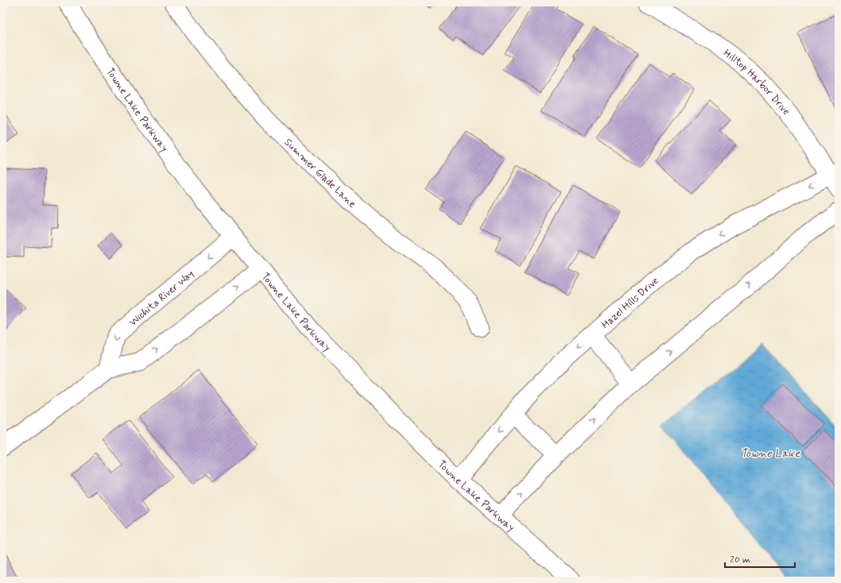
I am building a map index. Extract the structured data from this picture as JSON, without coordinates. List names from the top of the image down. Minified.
{"streets":{"street":["Hilltop Harbor Drive","Towne Lake Parkway","Summer Glade Lane","Wichita River Way","Hazel Hills Drive"]},"crossings":[["Hilltop Harbor Drive","Hazel Hills Drive"],["Towne Lake Parkway","Wichita River Way"],["Towne Lake Parkway","Hazel Hills Drive"]],"water":["Towne Lake"],"scale_bar":"20 m"}
